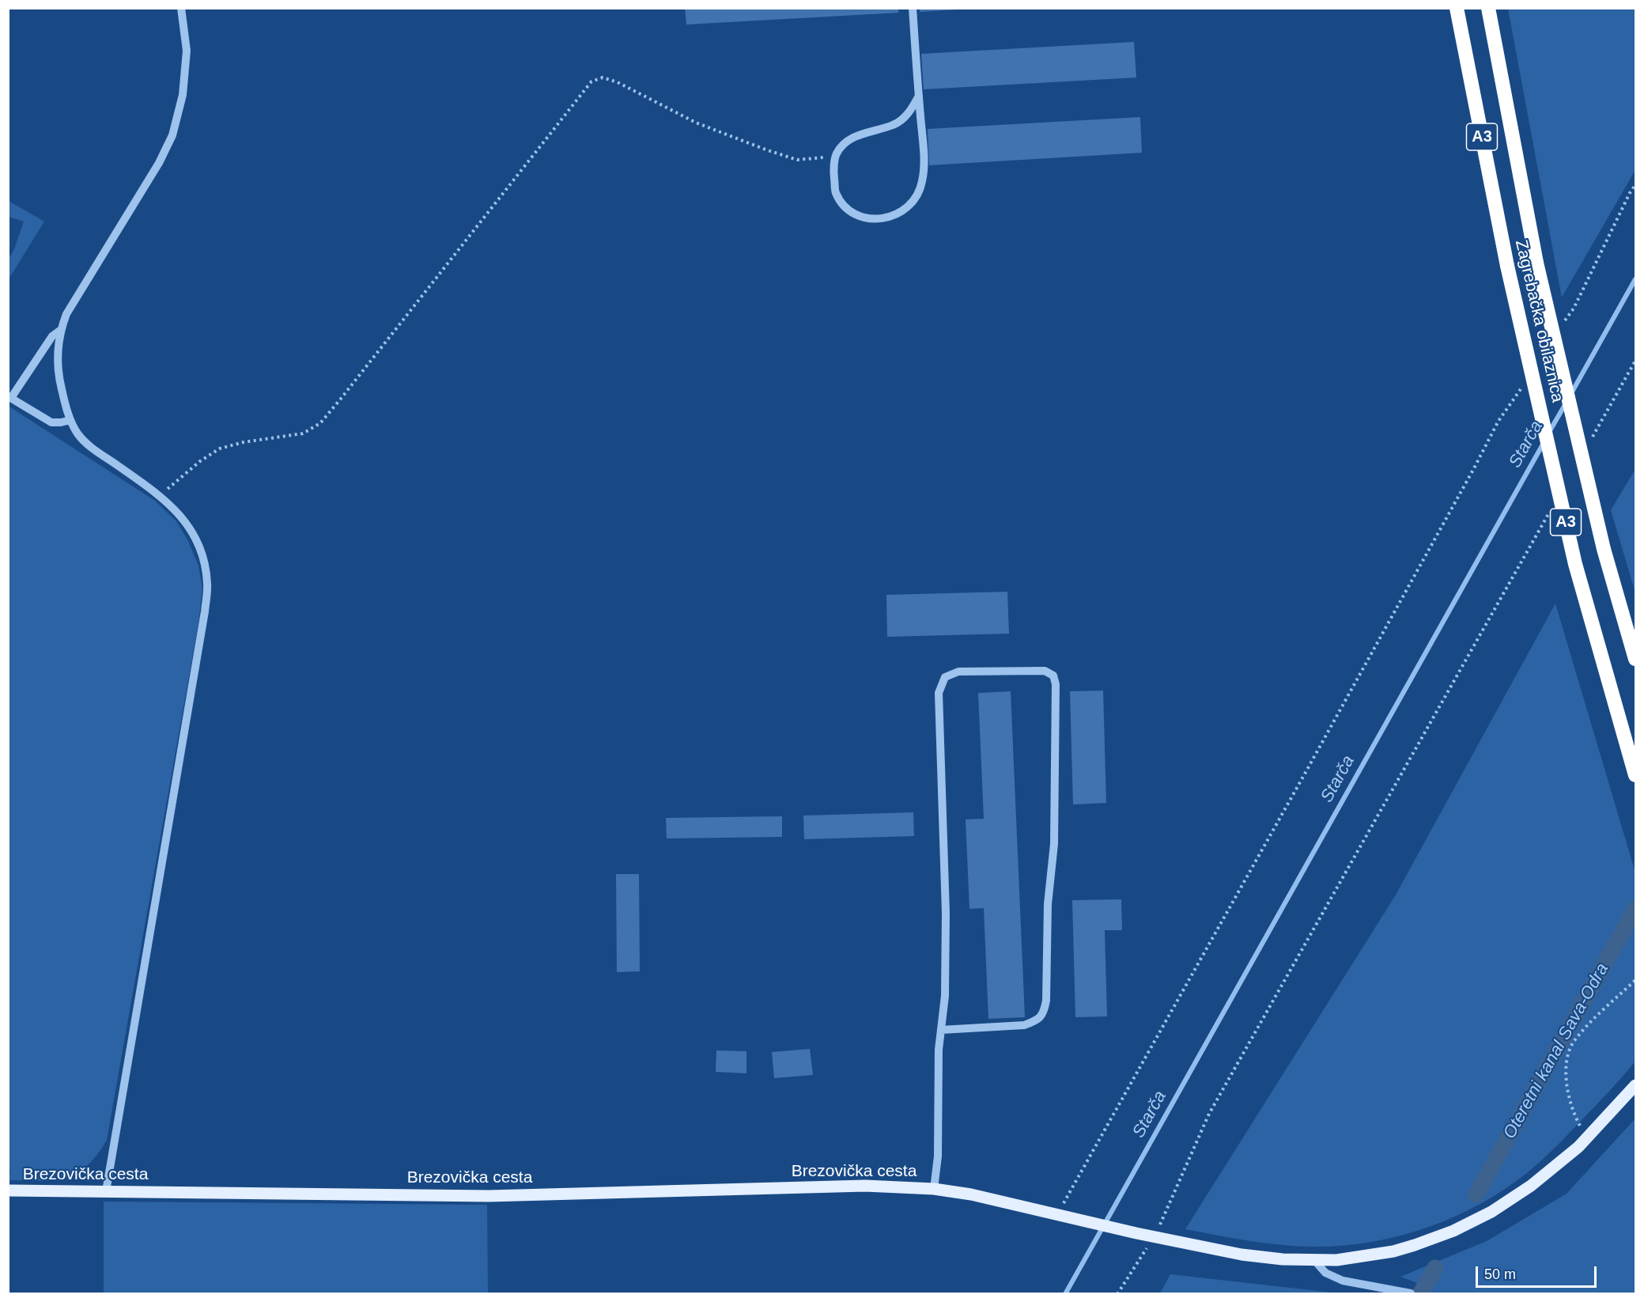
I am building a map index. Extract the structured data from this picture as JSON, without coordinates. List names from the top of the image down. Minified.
{"streets":{"highway":["A3","Zagrebačka obilaznica"],"main road":["Brezovička cesta"]},"water":["Starča","Oteretni kanal Sava-Odra"],"scale_bar":"50 m"}
